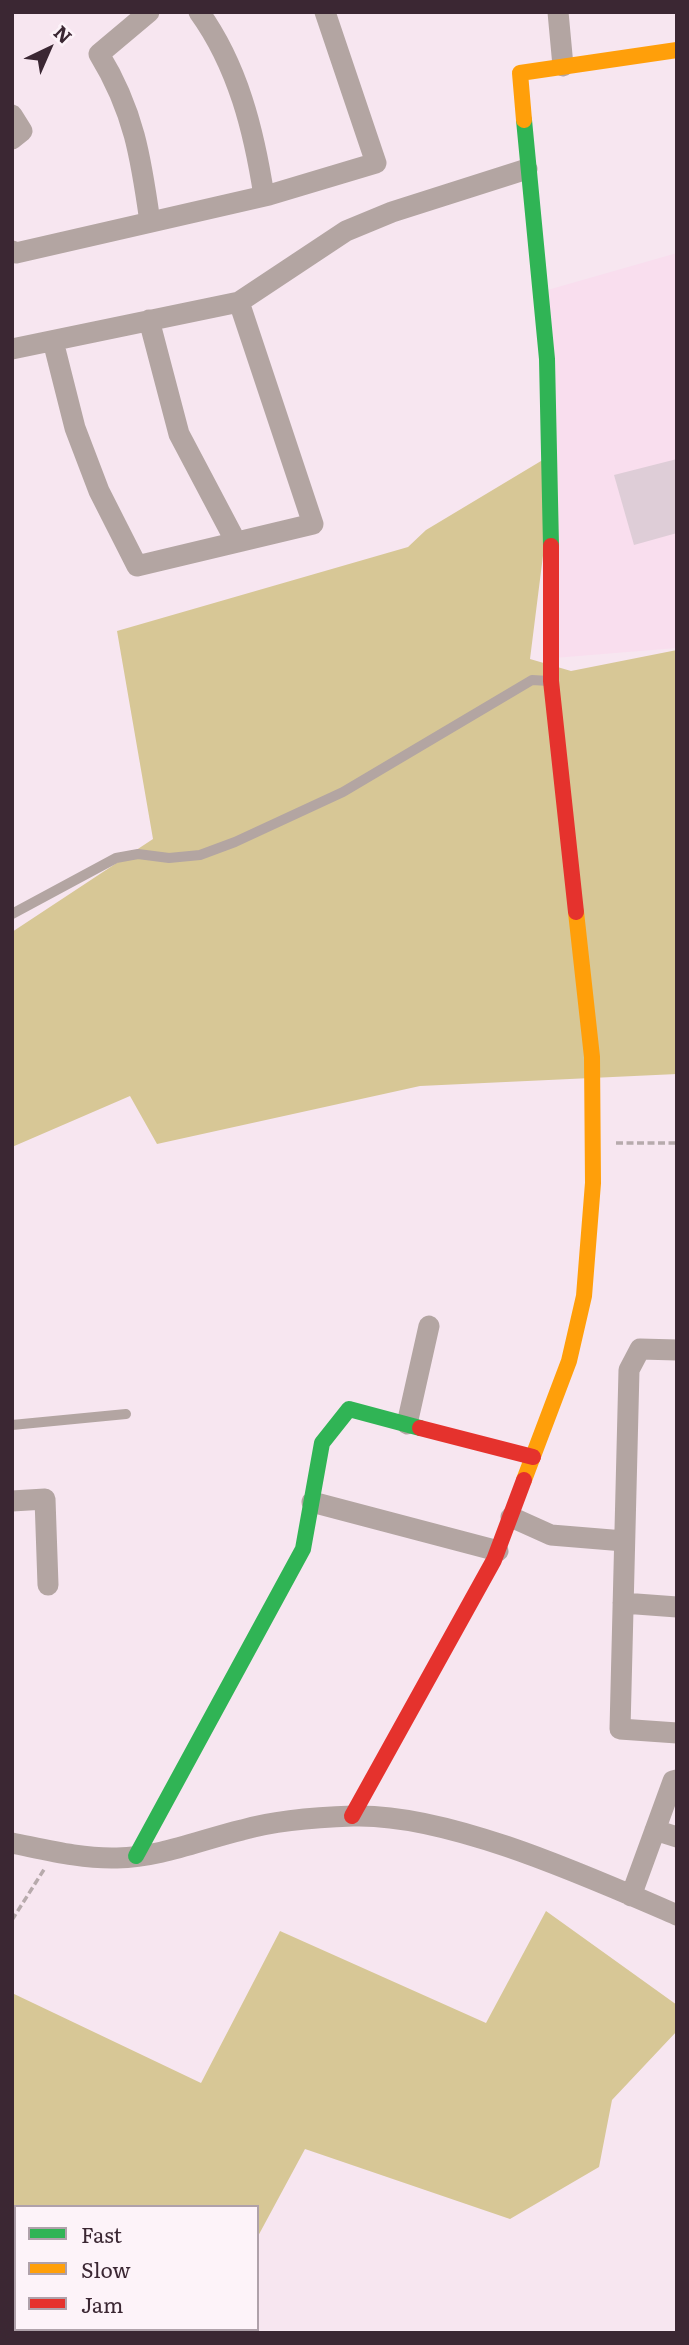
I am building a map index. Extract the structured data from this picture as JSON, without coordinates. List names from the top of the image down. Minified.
{"legend":["Fast","Slow","Jam"],"north":"top right"}
